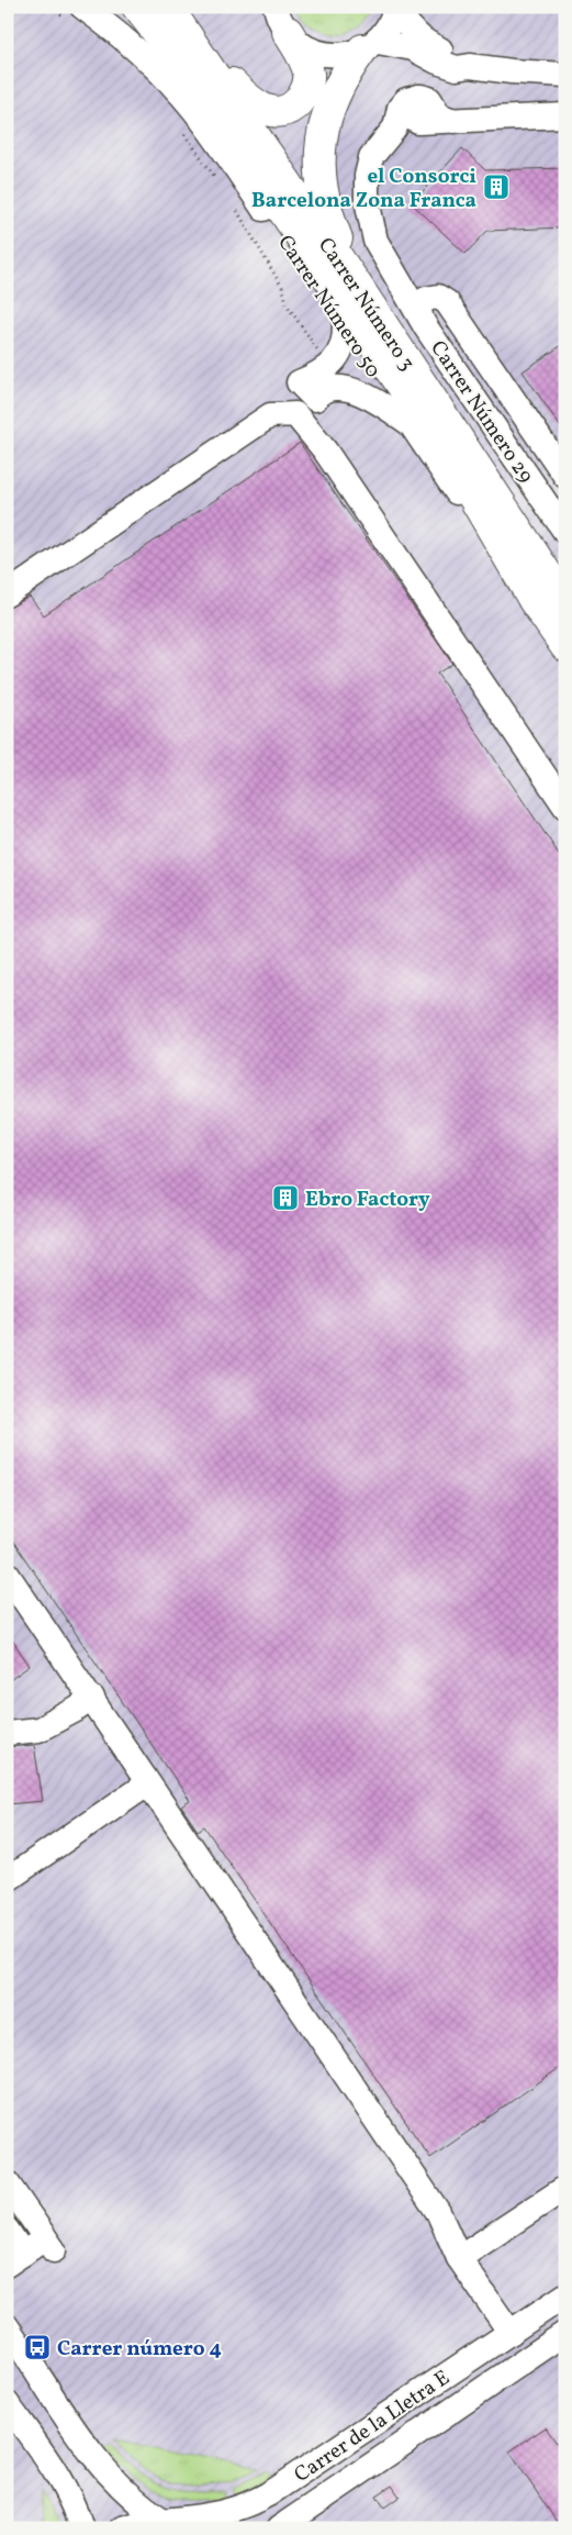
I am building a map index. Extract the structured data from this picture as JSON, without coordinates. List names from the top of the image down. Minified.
{"streets":{"main road":["Carrer Número 3"],"street":["Carrer Número 50","Carrer Número 29","Carrer de la Lletra E"]},"places":{"building":["el Consorci Barcelona Zona Franca","Ebro Factory"],"bus stop":["Carrer número 4"]}}
